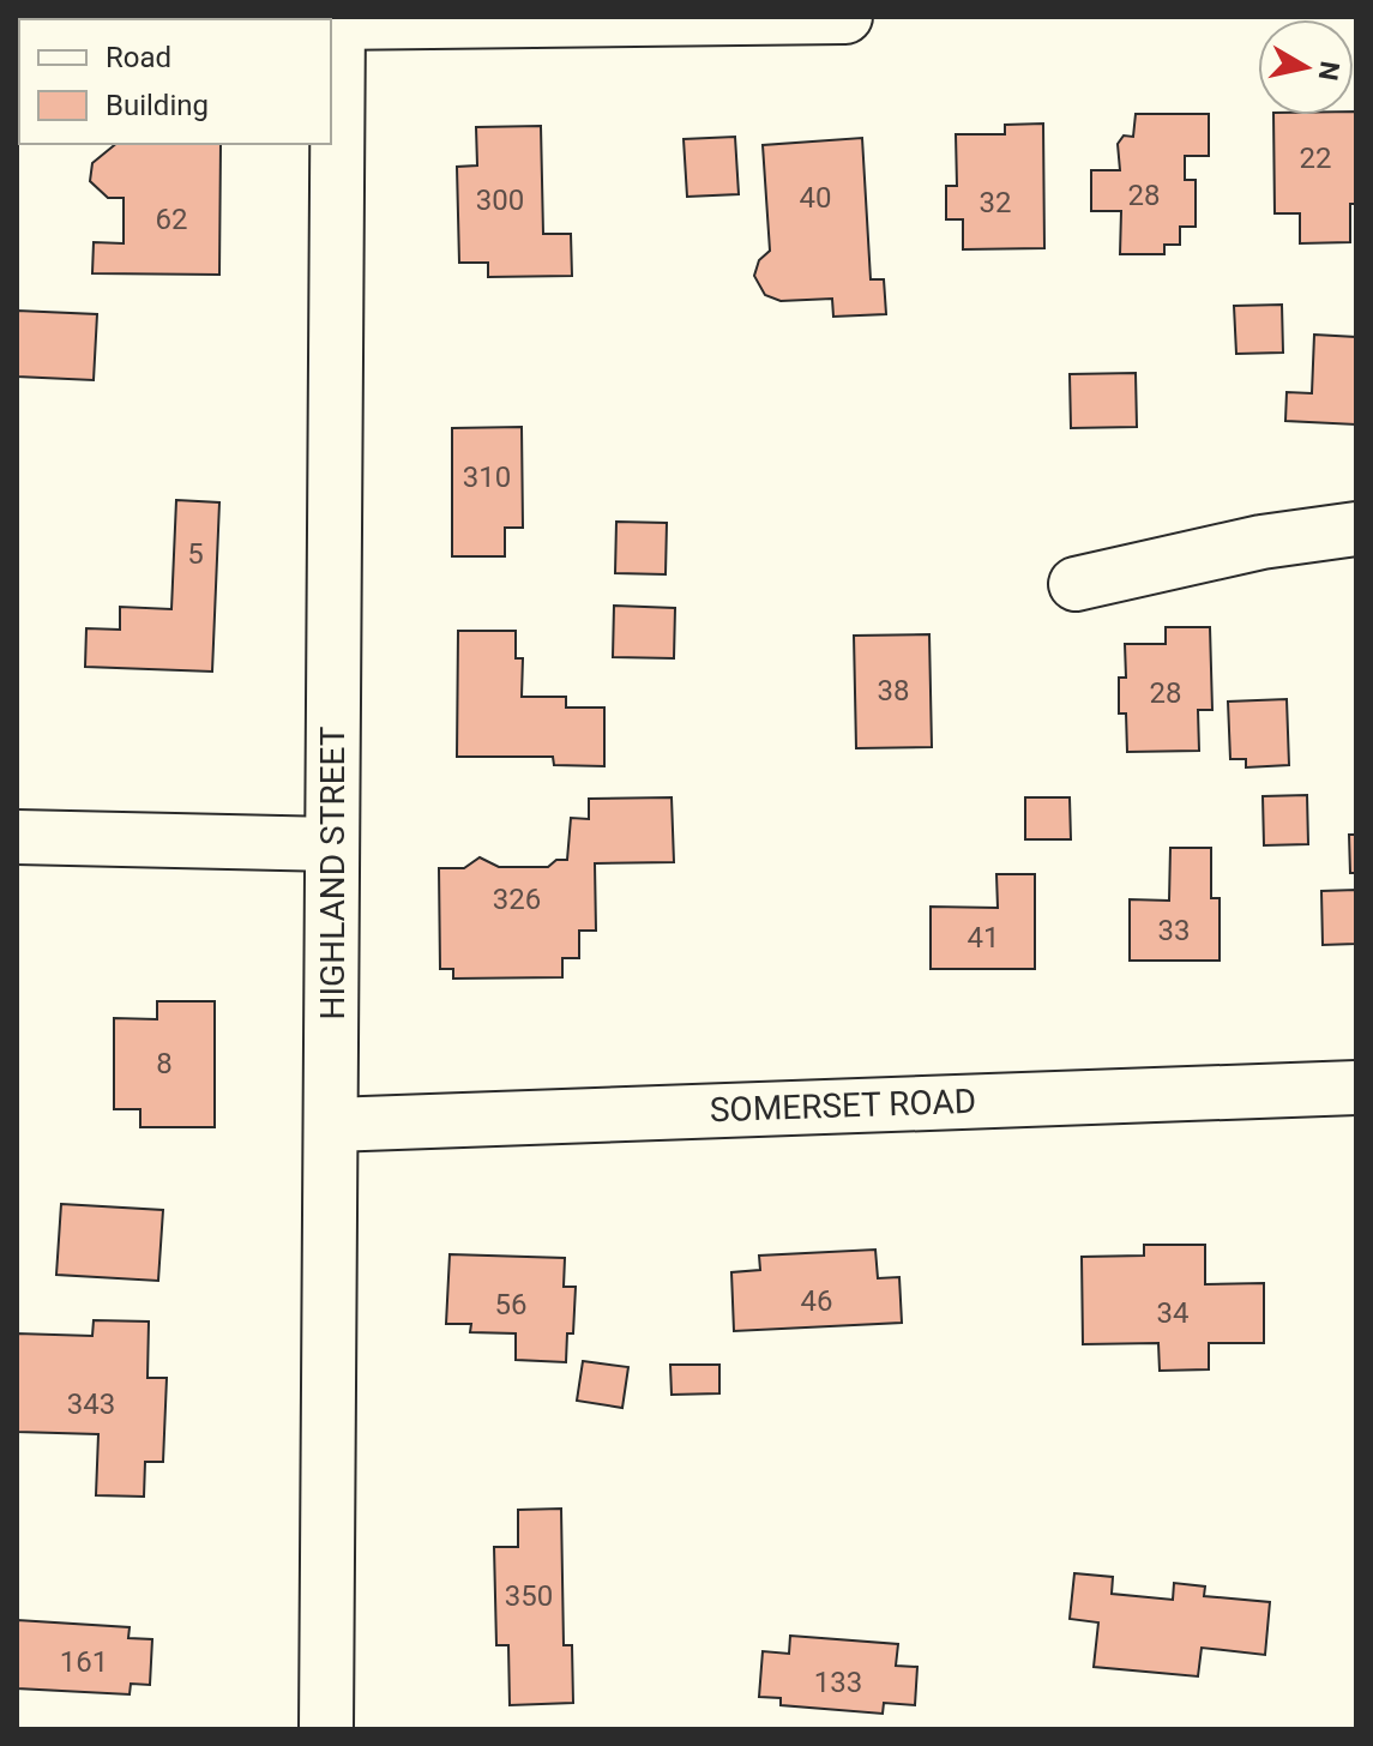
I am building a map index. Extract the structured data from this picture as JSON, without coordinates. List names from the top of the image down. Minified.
{"streets":{"street":["HIGHLAND STREET","SOMERSET ROAD"]},"crossings":[["HIGHLAND STREET","SOMERSET ROAD"]],"house_numbers":["22","28","40","300","32","62","310","5","38","28","326","33","41","8","46","56","34","343","350","161","133"],"legend":["Road","Building"],"north":"right"}
